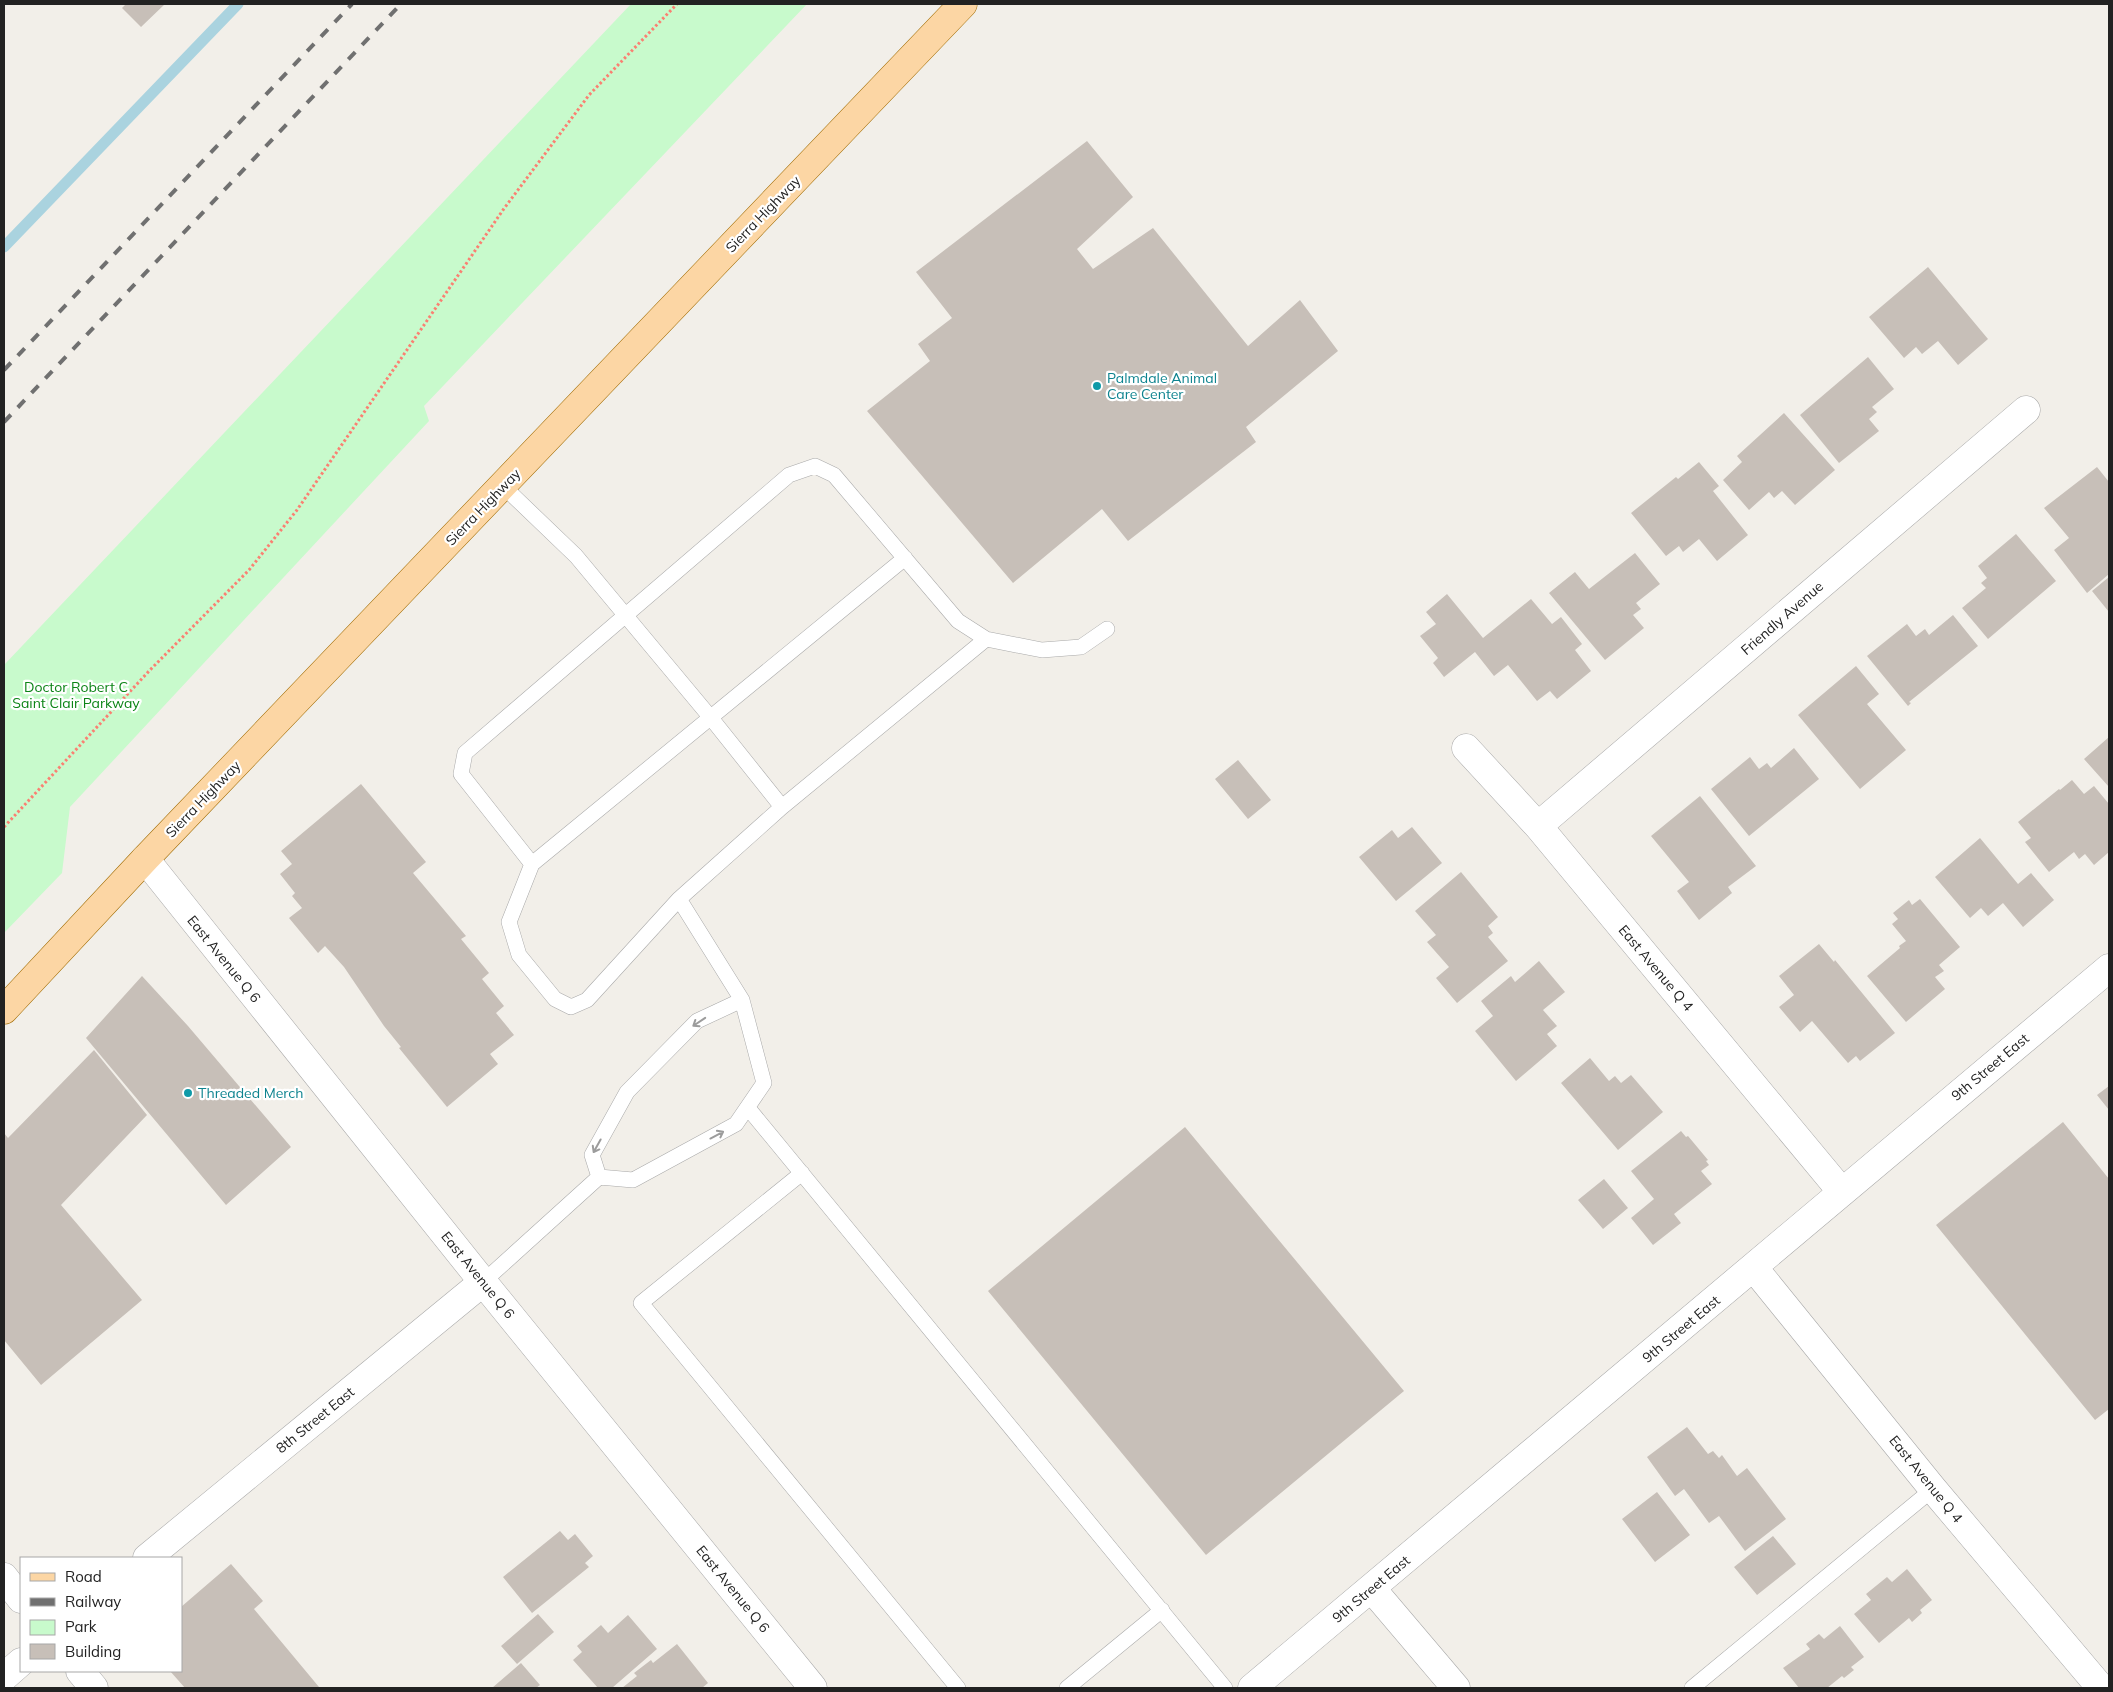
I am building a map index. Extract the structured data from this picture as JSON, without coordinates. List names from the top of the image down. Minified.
{"streets":{"main road":["Sierra Highway"],"street":["Friendly Avenue","East Avenue Q 6","East Avenue Q 4","9th Street East","8th Street East"]},"crossings":[["Sierra Highway","East Avenue Q 6"],["Friendly Avenue","East Avenue Q 4"],["East Avenue Q 6","8th Street East"],["East Avenue Q 4","9th Street East"]],"parks":["Doctor Robert C Saint Clair Parkway"],"places":["Palmdale Animal Care Center","Threaded Merch"],"legend":["Road","Railway","Park","Building"]}
